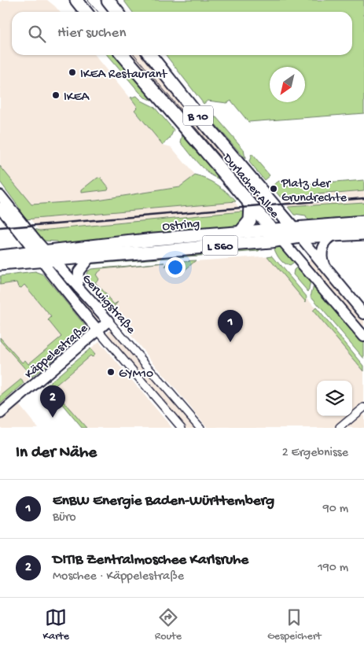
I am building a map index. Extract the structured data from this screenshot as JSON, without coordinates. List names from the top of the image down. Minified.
{"streets":{"main road":["B 10","Durlacher Allee","Ostring","L 560"],"street":["Gerwigstraße","Käppelestraße"]},"crossings":[["Durlacher Allee","Ostring"],["Ostring","Gerwigstraße"],["Gerwigstraße","Käppelestraße"]],"places":["IKEA Restaurant","IKEA","Platz der Grundrechte","GYM10"],"north":"bottom left","page":{"search":"Hier suchen","pins":["1","2"],"heading":["In der Nähe","2 Ergebnisse"],"list":[{"mark":"1","name":"EnBW Energie Baden-Württemberg","note":"Büro","value":"90 m"},{"mark":"2","name":"DITIB Zentralmoschee Karlsruhe","note":"Moschee · Käppelestraße","value":"190 m"}],"nav":["Karte","Route","Gespeichert"]}}
